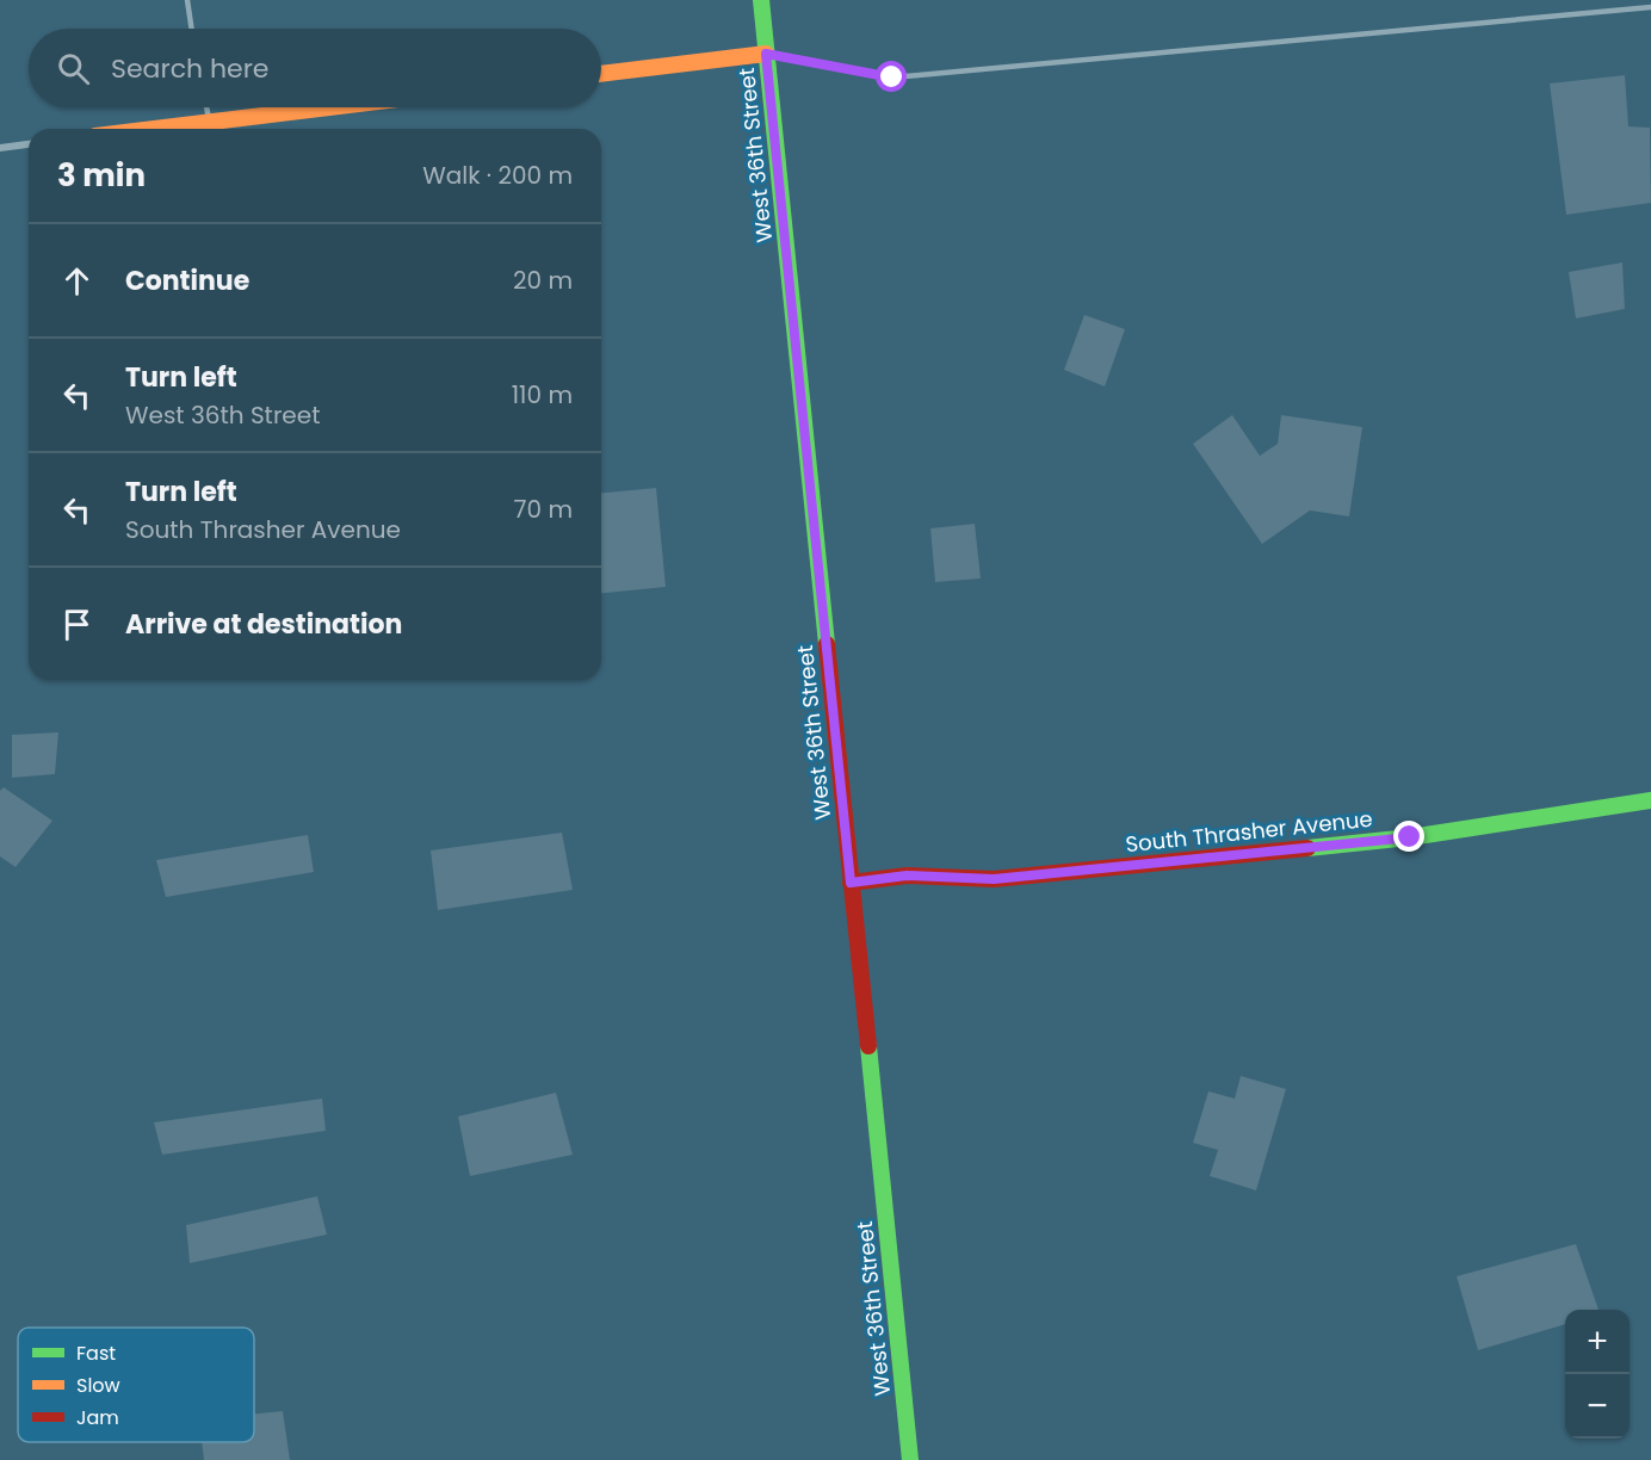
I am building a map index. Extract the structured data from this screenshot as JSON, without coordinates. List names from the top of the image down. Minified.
{"streets":{"street":["West 36th Street","South Thrasher Avenue"]},"crossings":[["West 36th Street","South Thrasher Avenue"]],"legend":["Fast","Slow","Jam"],"page":{"search":"Search here","heading":["3 min","Walk · 200 m"],"list":[["Continue","20 m"],["Turn left","West 36th Street","110 m"],["Turn left","South Thrasher Avenue","70 m"],"Arrive at destination"],"map_buttons":["+","−"]}}
